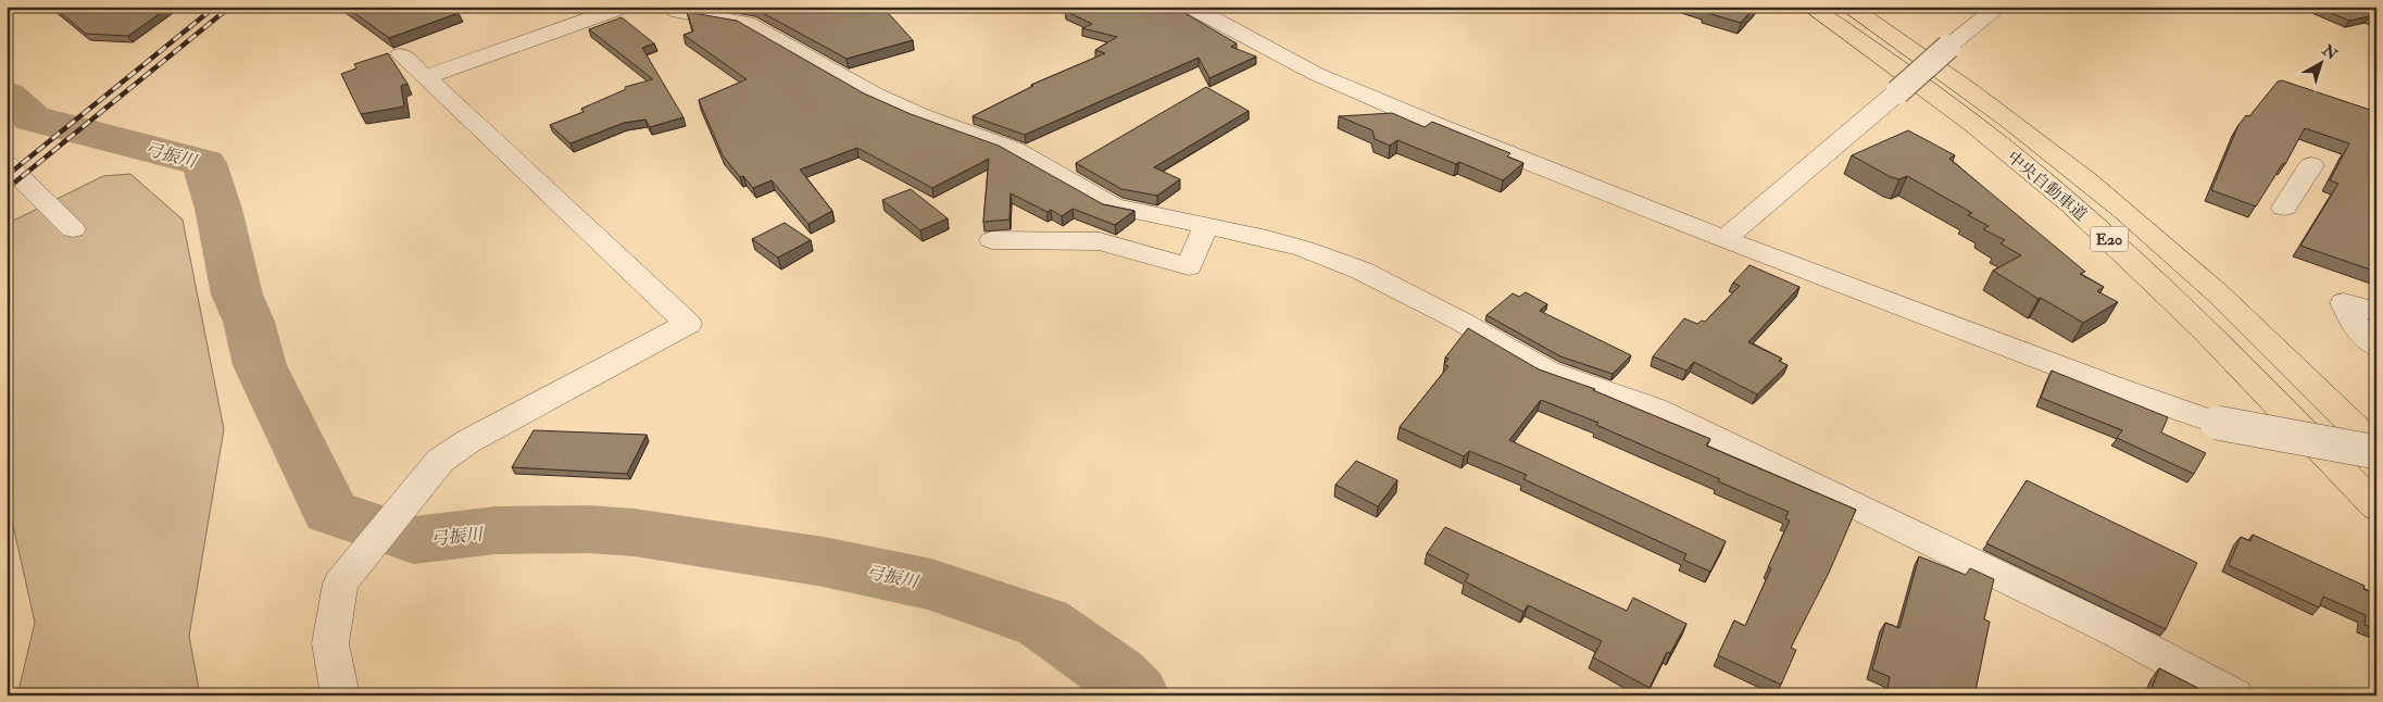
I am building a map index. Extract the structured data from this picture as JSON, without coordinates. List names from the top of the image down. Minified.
{"streets":{"highway":["中央自動車道","E20"]},"water":["弓振川"],"north":"top right"}
